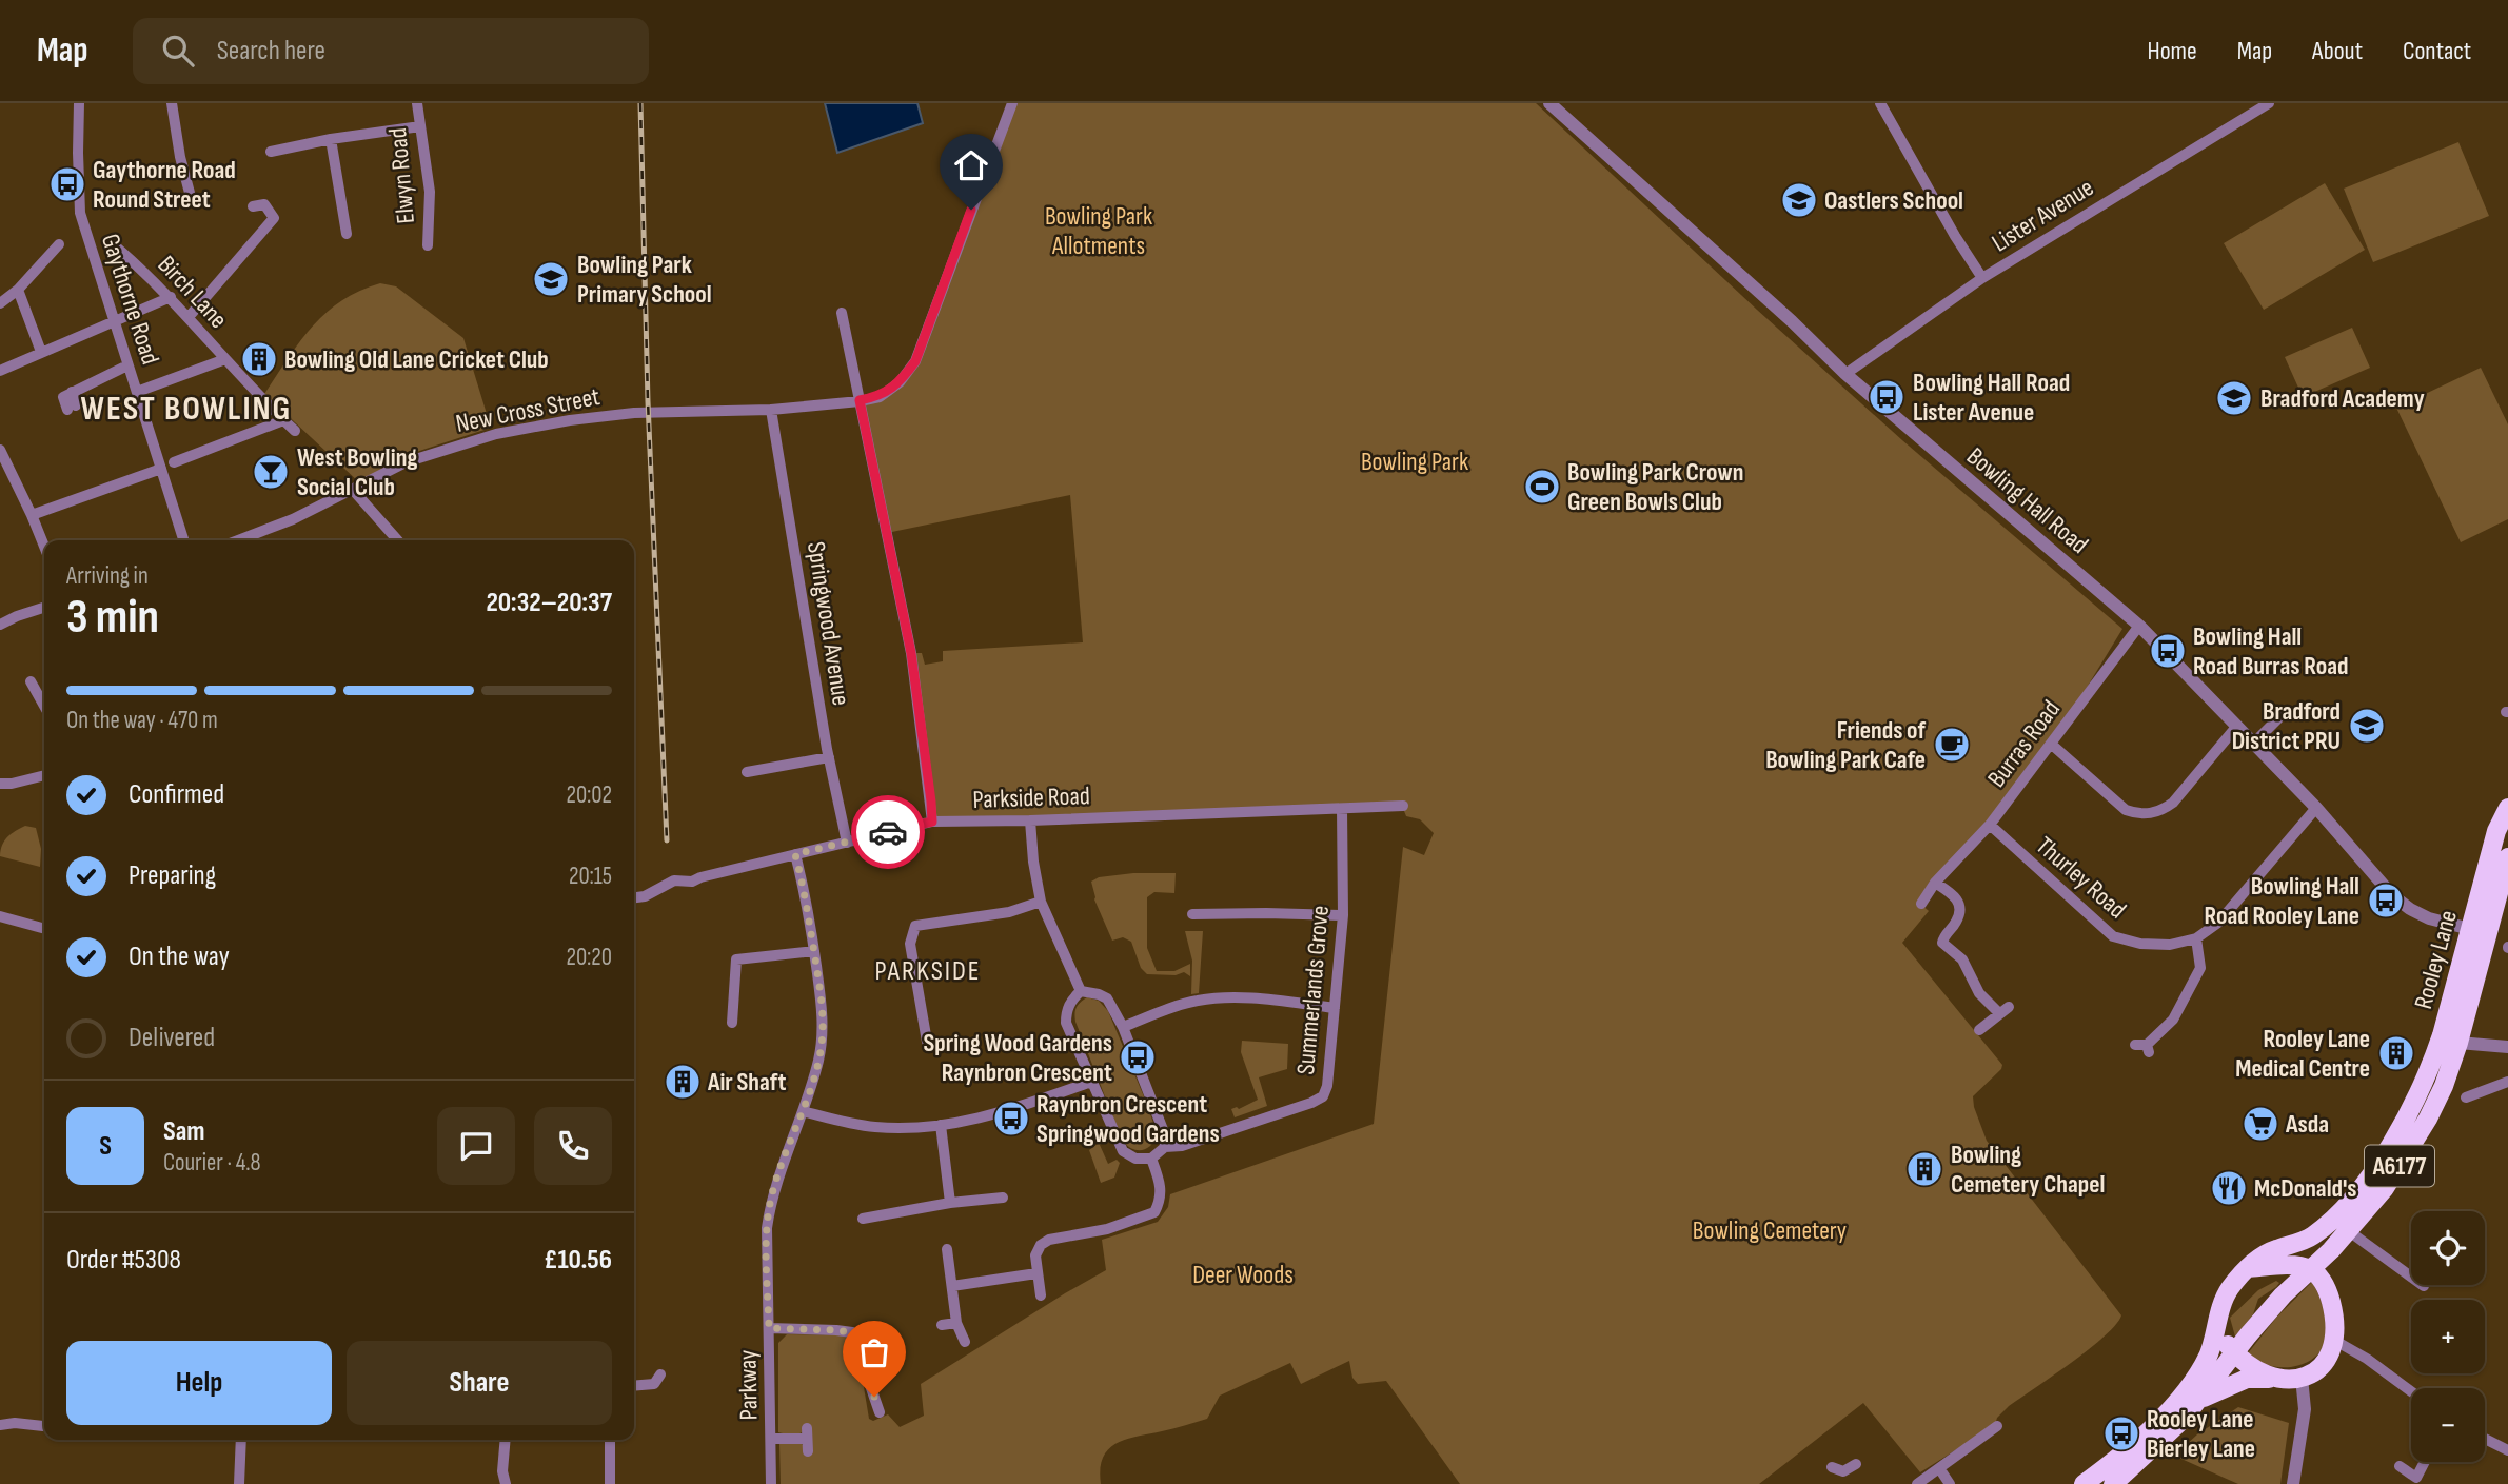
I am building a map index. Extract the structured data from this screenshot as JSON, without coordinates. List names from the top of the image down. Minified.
{"streets":{"highway":["Rooley Lane","A6177"],"street":["Elwyn Road","Lister Avenue","Birch Lane","Gaythorne Road","New Cross Street","Bowling Hall Road","Springwood Avenue","Burras Road","Parkside Road","Thurley Road","Summerlands Grove","Parkway"]},"crossings":[["Lister Avenue","Bowling Hall Road"],["New Cross Street","Springwood Avenue"],["Bowling Hall Road","Burras Road"],["Bowling Hall Road","Thurley Road"],["Bowling Hall Road","Rooley Lane"],["Springwood Avenue","Parkside Road"],["Burras Road","Thurley Road"],["Parkside Road","Summerlands Grove"],["Parkside Road","Parkway"]],"districts":["WEST BOWLING","PARKSIDE"],"parks":["Bowling Park Allotments","Bowling Park","Bowling Cemetery","Deer Woods"],"places":{"bus stop":["Gaythorne Road Round Street","Bowling Hall Road Lister Avenue","Bowling Hall Road Burras Road","Bowling Hall Road Rooley Lane","Spring Wood Gardens Raynbron Crescent","Raynbron Crescent Springwood Gardens","Rooley Lane Bierley Lane"],"school or university":["Oastlers School","Bowling Park Primary School","Bradford Academy","Bradford District PRU"],"building":["Bowling Old Lane Cricket Club","Rooley Lane Medical Centre","Air Shaft","Bowling Cemetery Chapel"],"bar":["West Bowling Social Club"],"sports":["Bowling Park Crown Green Bowls Club"],"cafe":["Friends of Bowling Park Cafe"],"supermarket":["Asda"],"restaurant":["McDonald's"]},"page":{"header":"Map","search":"Search here","nav":["Home","Map","About","Contact"],"heading":["3 min","Arriving in","20:32–20:37"],"panel":["Sam","Courier · 4.8","Order #5308","£10.56"],"bar":"On the way · 470 m","list":[["Confirmed","20:02"],["Preparing","20:15"],["On the way","20:20"],"Delivered"],"round":"S","map_buttons":["+","−"],"buttons":["Help","Share"]}}
